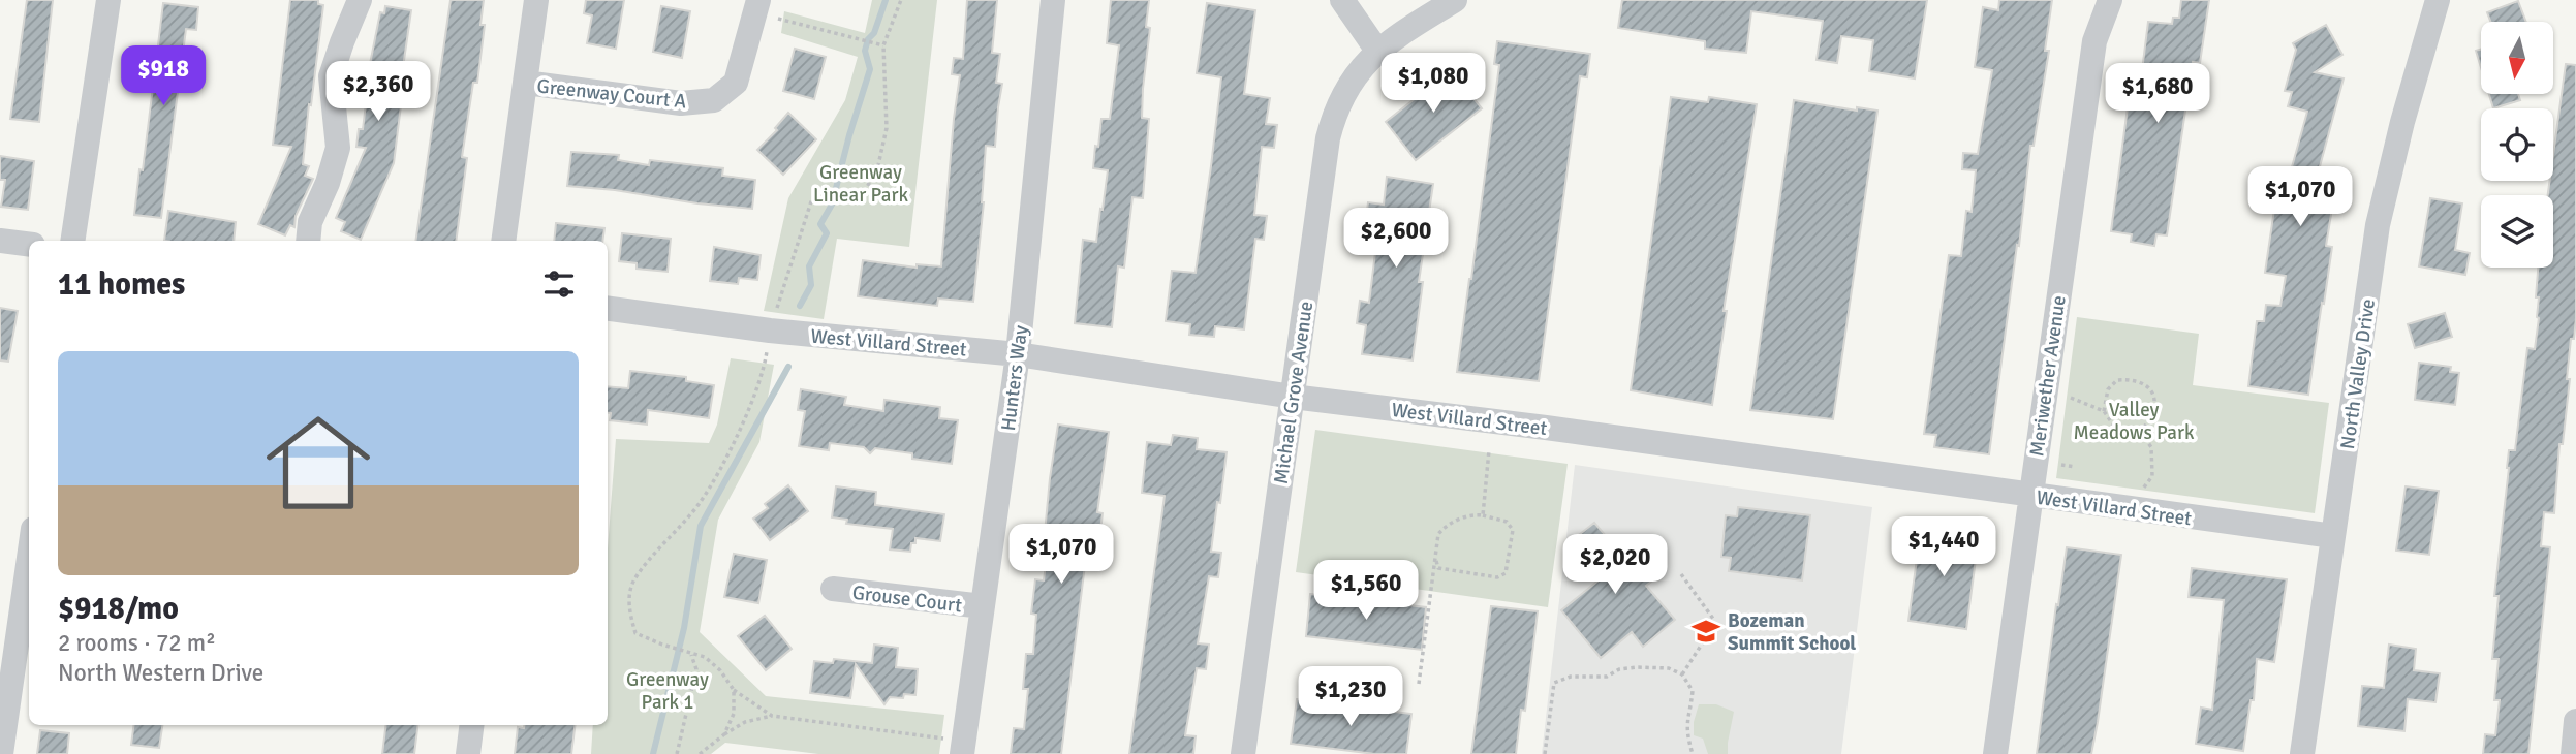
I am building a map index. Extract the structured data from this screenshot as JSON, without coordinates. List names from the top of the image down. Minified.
{"streets":{"street":["Greenway Court A","West Villard Street","North Valley Drive","Meriwether Avenue","Hunters Way","Michael Grove Avenue","Grouse Court"]},"crossings":[["West Villard Street","North Valley Drive"],["West Villard Street","Meriwether Avenue"],["West Villard Street","Hunters Way"],["West Villard Street","Michael Grove Avenue"],["Hunters Way","Grouse Court"]],"parks":["Greenway Linear Park","Valley Meadows Park","Greenway Park 1"],"places":{"school or university":["Bozeman Summit School"]},"north":"bottom","page":{"price":["$918","$1,080","$2,360","$1,680","$1,070","$2,600","$1,440","$1,070","$2,020","$1,560","$1,230"],"heading":"11 homes","list":[{"name":"$918/mo","note":"2 rooms · 72 m² · North Western Drive"}]}}
